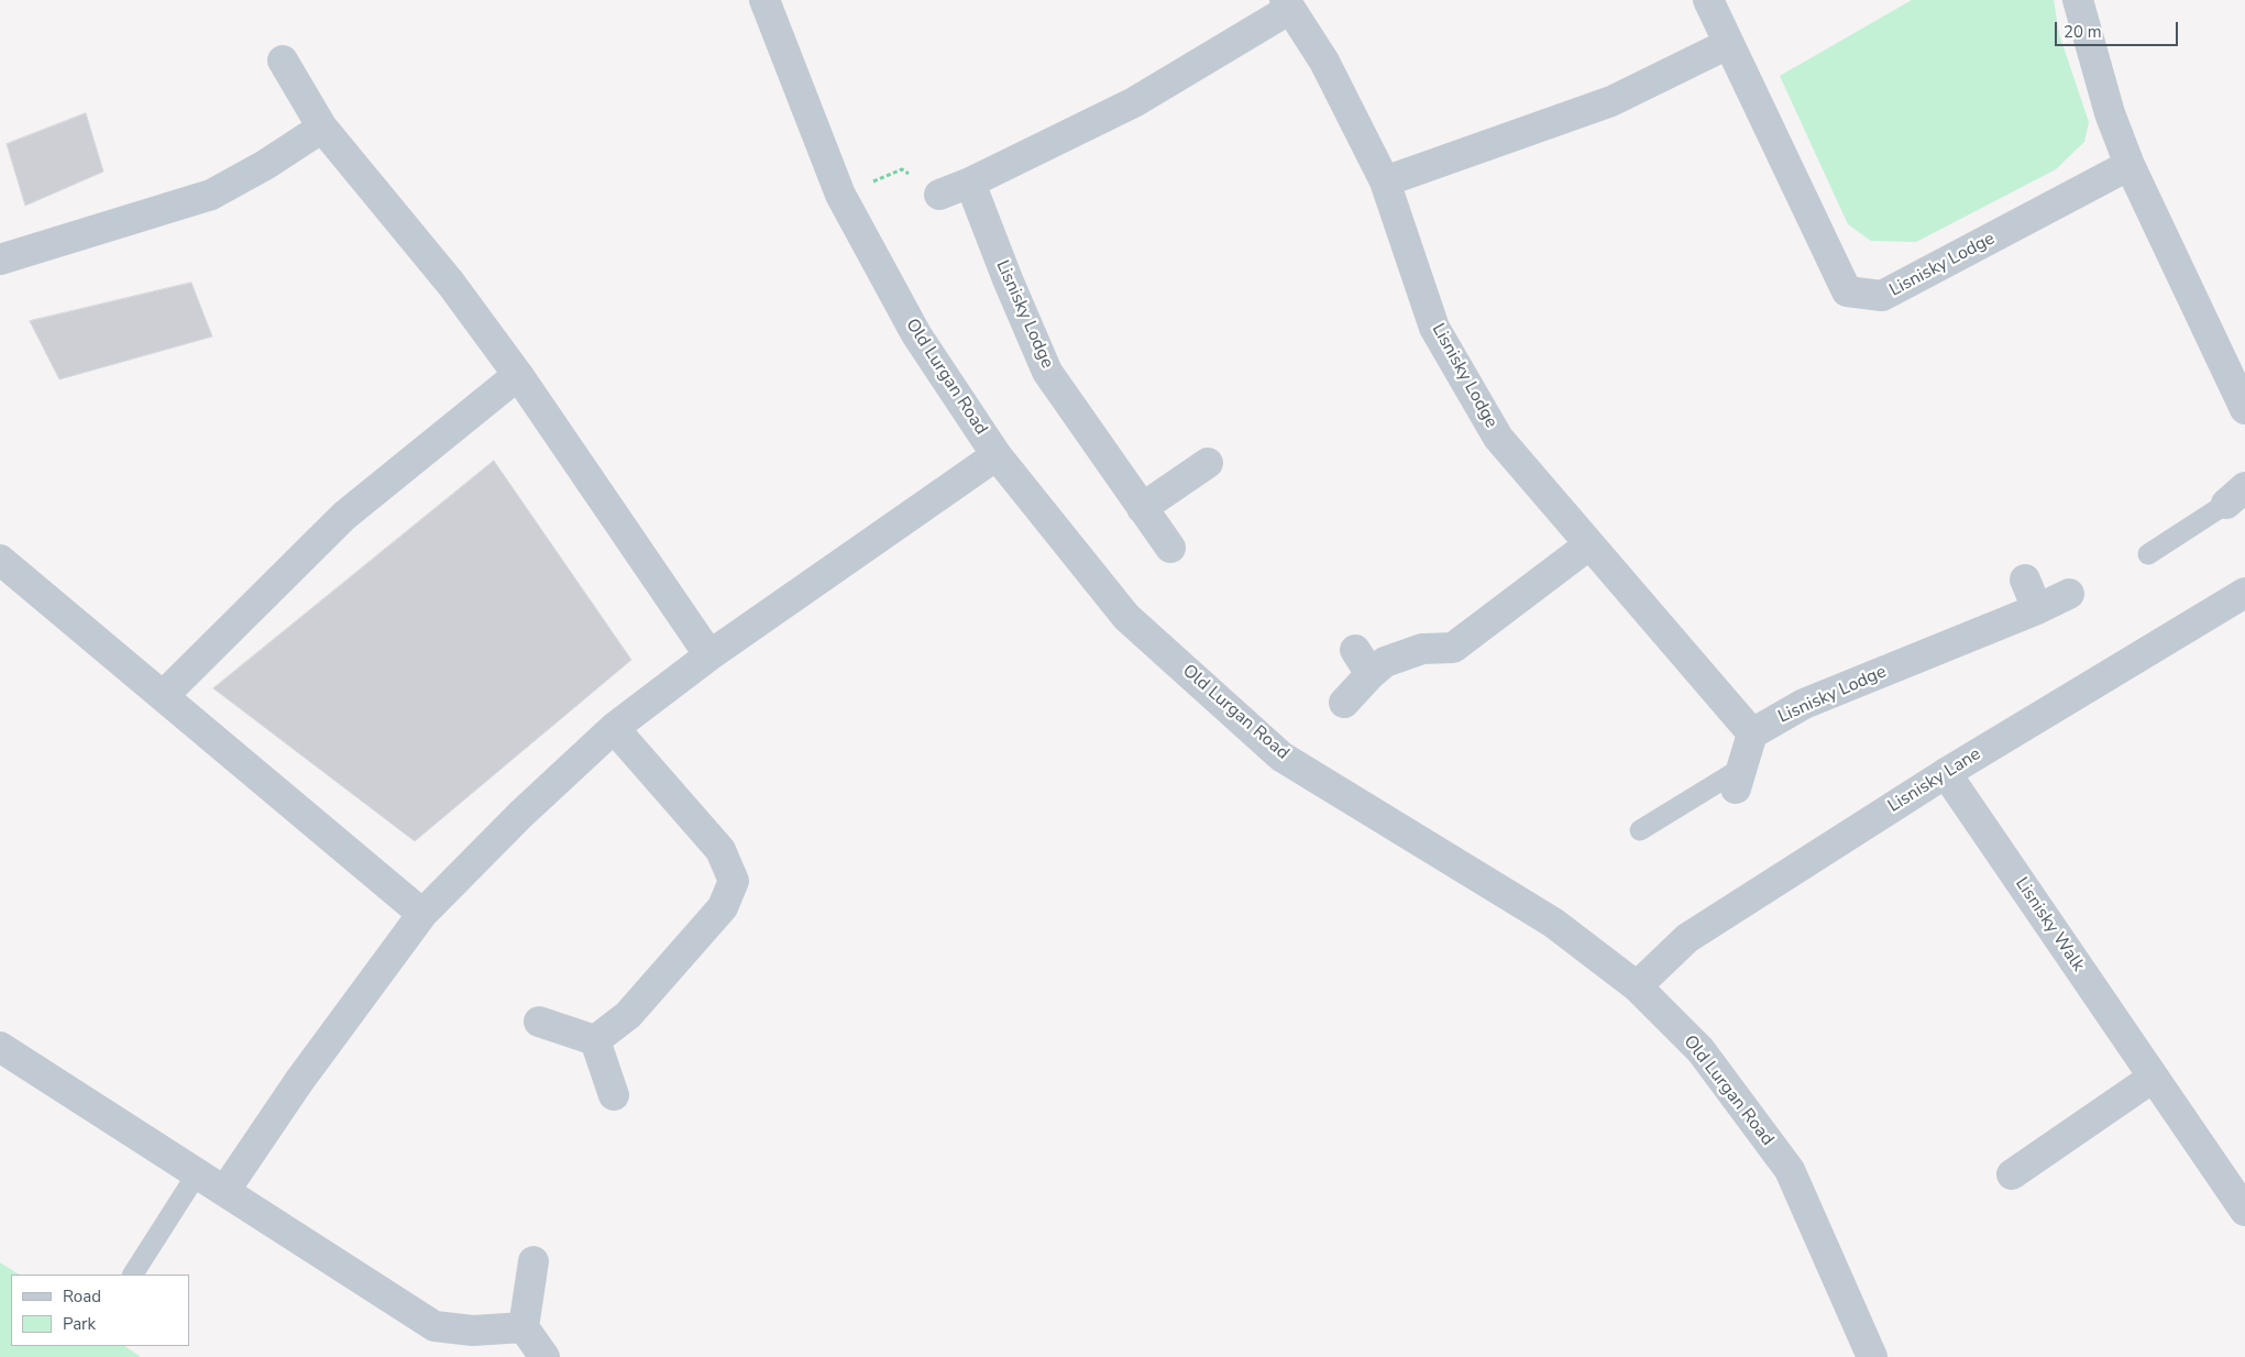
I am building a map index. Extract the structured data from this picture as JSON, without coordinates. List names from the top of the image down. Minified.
{"streets":{"street":["Lisnisky Lodge","Old Lurgan Road","Lisnisky Lane","Lisnisky Walk"]},"crossings":[["Old Lurgan Road","Lisnisky Lane"],["Lisnisky Lane","Lisnisky Walk"]],"legend":["Road","Park"],"scale_bar":"20 m"}
